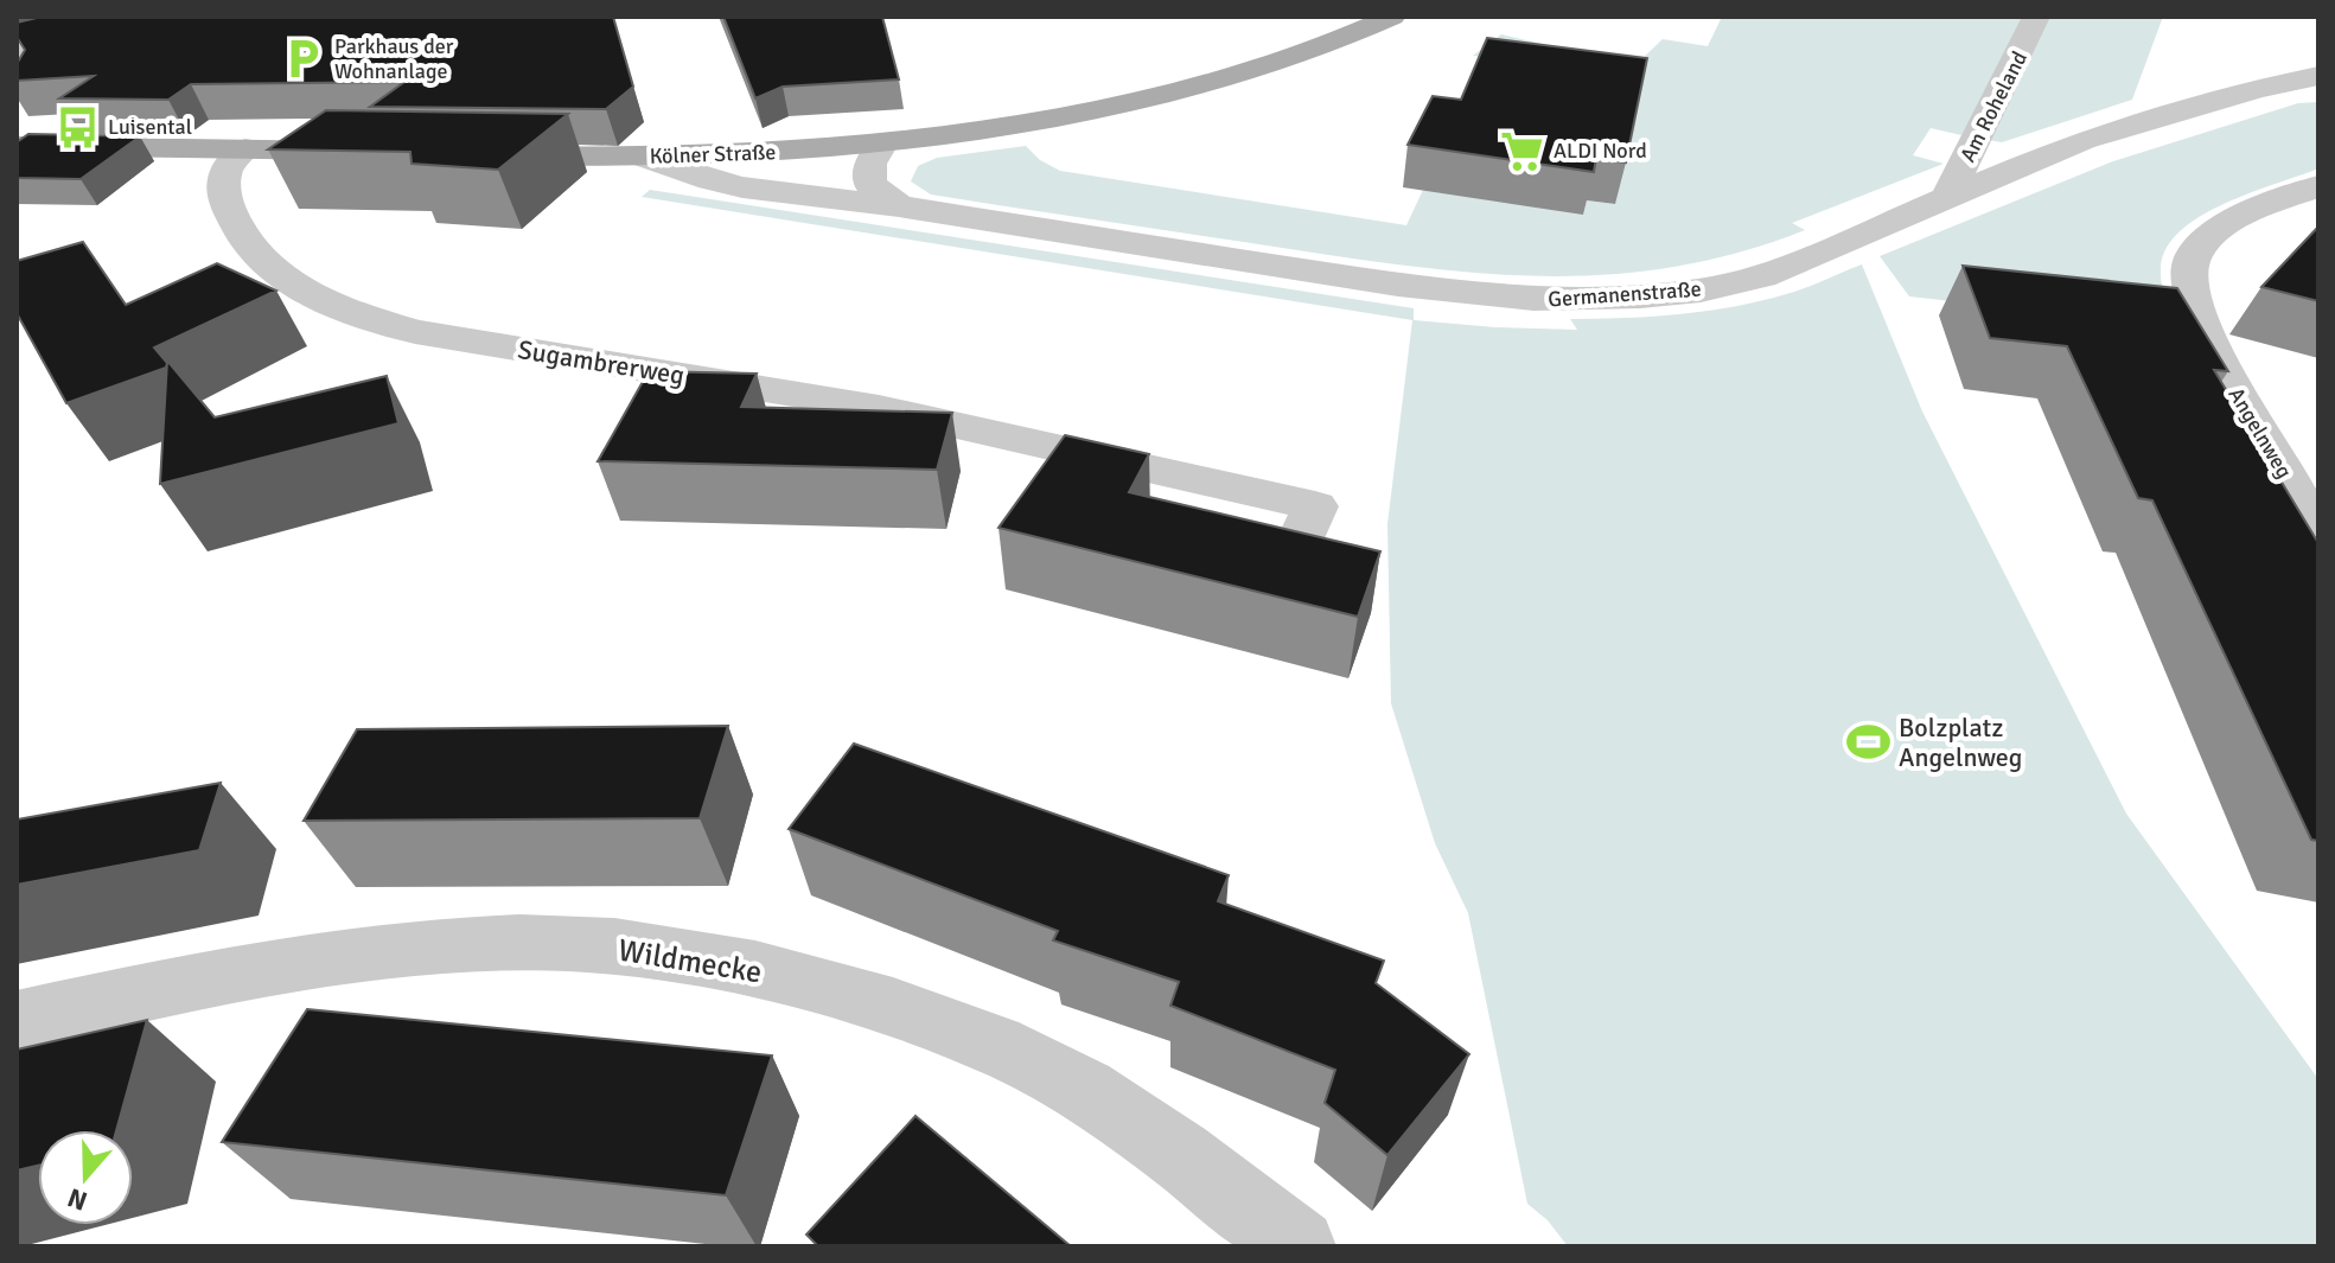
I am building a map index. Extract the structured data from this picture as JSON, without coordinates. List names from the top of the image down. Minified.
{"streets":{"main road":["Kölner Straße"],"street":["Am Roheland","Germanenstraße","Sugambrerweg","Angelnweg","Wildmecke"]},"crossings":[["Am Roheland","Germanenstraße"],["Kölner Straße","Germanenstraße"]],"places":{"parking":["Parkhaus der Wohnanlage"],"bus stop":["Luisental"],"supermarket":["ALDI Nord"],"sports":["Bolzplatz Angelnweg"]},"north":"bottom"}
